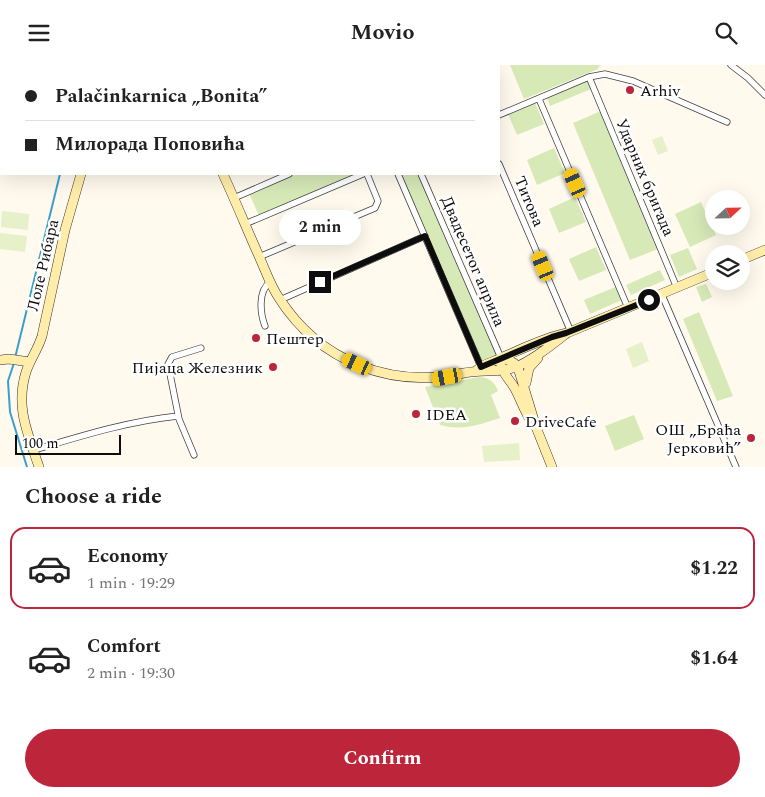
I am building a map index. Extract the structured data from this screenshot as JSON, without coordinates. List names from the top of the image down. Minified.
{"streets":{"main road":["Лоле Рибара"],"street":["Ударних бригада","Титова","Двадесетог априла"]},"places":["Arhiv","Пештер","Пијаца Железник","IDEA","DriveCafe","ОШ „Браћа Јерковић”"],"scale_bar":"100 m","north":"right","page":{"header":"Movio","banner":["Palačinkarnica „Bonita”","Милорада Поповића"],"bubble":"2 min","scale":"100 m","heading":"Choose a ride","list":[{"name":"Economy","note":"1 min · 19:29","value":"$1.22"},{"name":"Comfort","note":"2 min · 19:30","value":"$1.64"}],"buttons":"Confirm"}}
